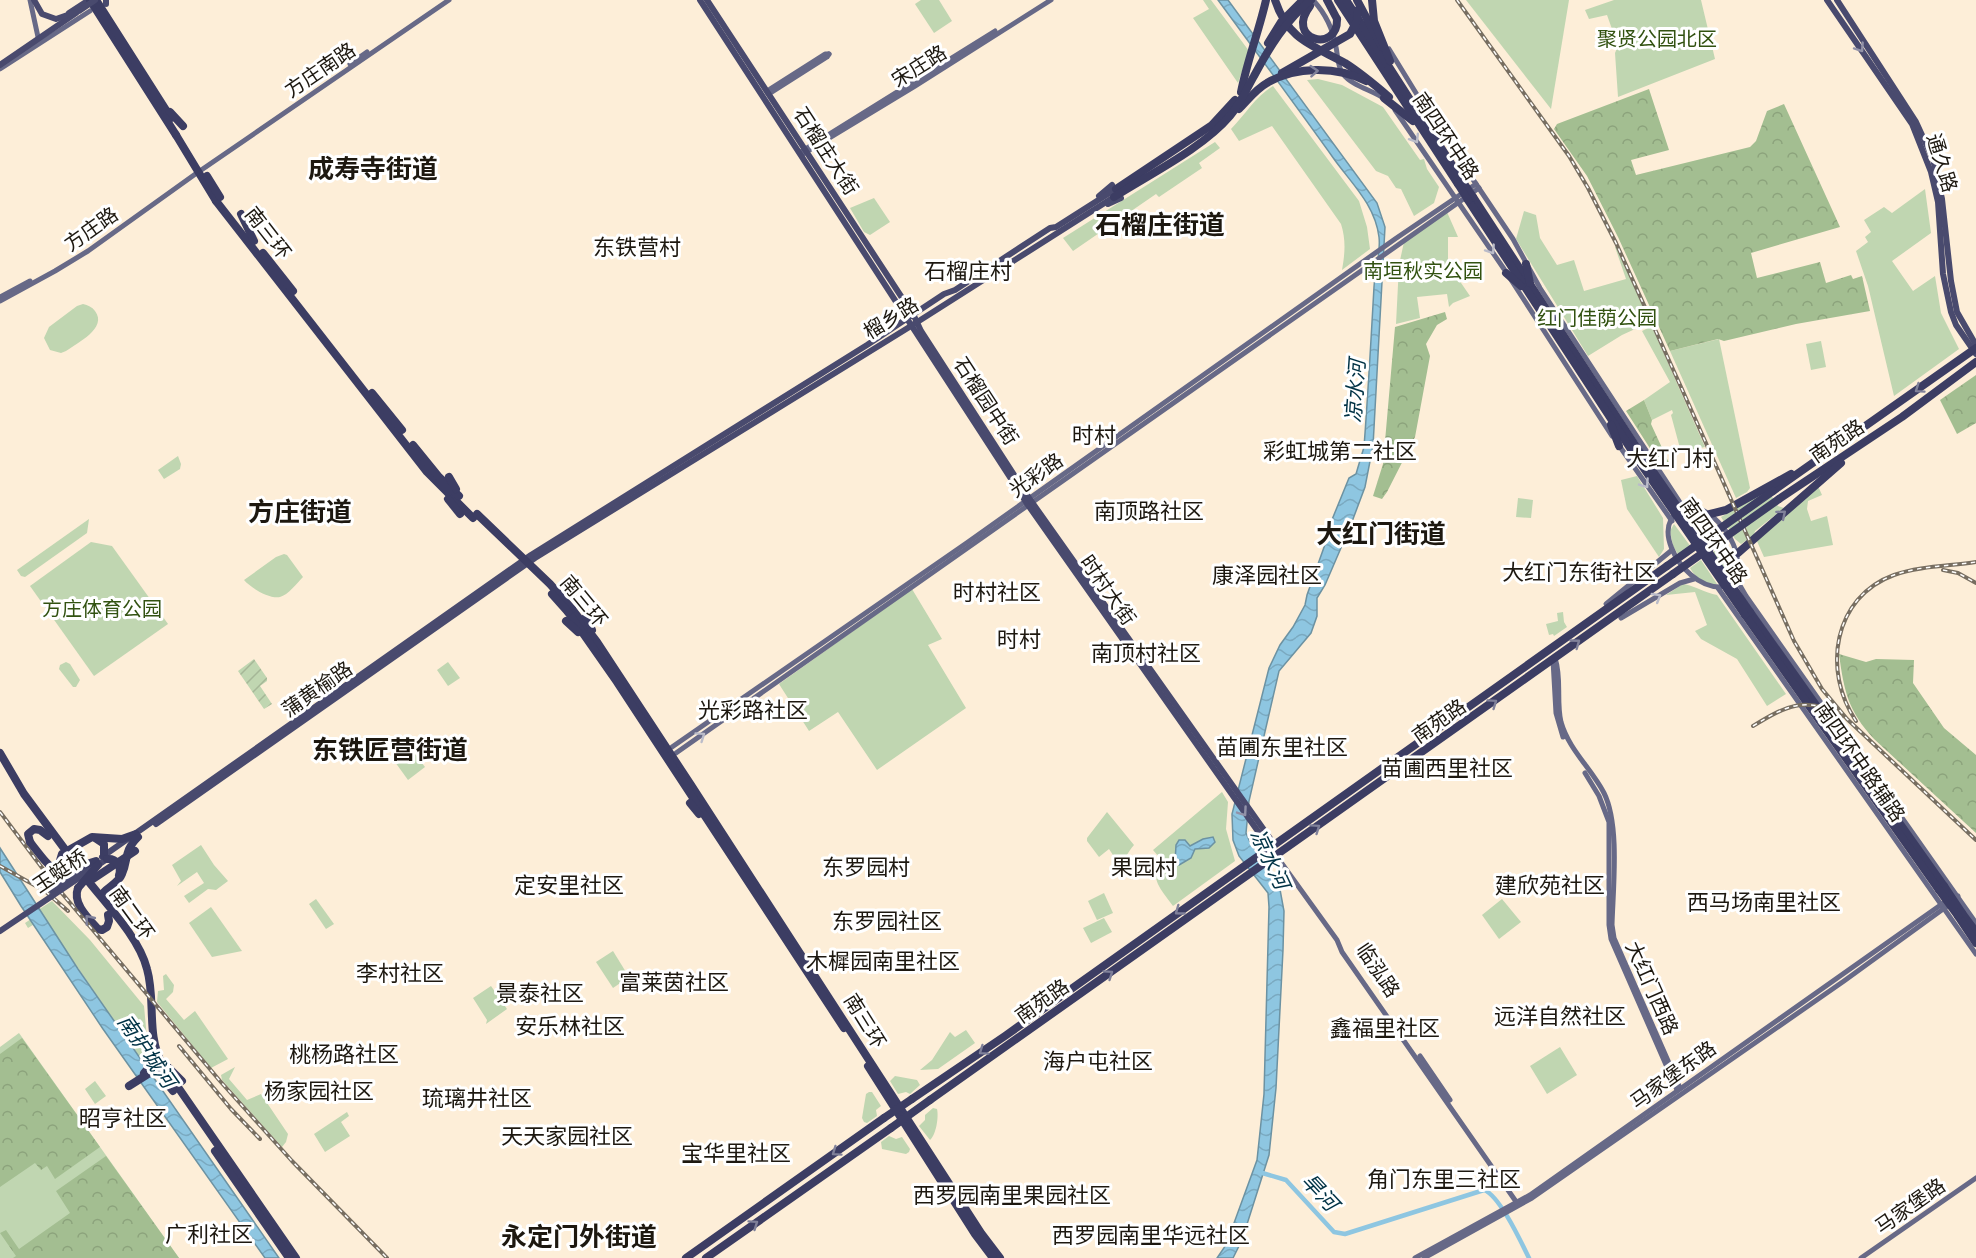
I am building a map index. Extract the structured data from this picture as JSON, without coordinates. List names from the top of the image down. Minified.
{"streets":{"highway":["南四环中路","南三环","榴乡路","南苑路","南二环"],"main road":["宋庄路","方庄南路","石榴庄大街","通久路","方庄路","石榴园中街","光彩路","时村大街","蒲黄榆路","南四环中路辅路","玉蜓桥","临泓路","大红门西路","马家堡东路","马家堡路"]},"crossings":[["宋庄路","石榴庄大街"],["方庄南路","方庄路"],["石榴庄大街","榴乡路"],["石榴庄大街","石榴园中街"],["通久路","南苑路"],["榴乡路","石榴园中街"],["石榴园中街","光彩路"],["石榴园中街","时村大街"],["南苑路","时村大街"],["南苑路","临泓路"],["南苑路","大红门西路"],["光彩路","时村大街"],["时村大街","临泓路"],["蒲黄榆路","玉蜓桥"],["南四环中路辅路","马家堡东路"],["临泓路","马家堡东路"],["大红门西路","马家堡东路"]],"districts":["成寿寺街道","石榴庄街道","东铁营村","石榴庄村","时村","彩虹城第二社区","大红门村","方庄街道","南顶路社区","大红门街道","大红门东街社区","康泽园社区","时村社区","时村","南顶村社区","光彩路社区","苗圃东里社区","东铁匠营街道","苗圃西里社区","东罗园村","果园村","定安里社区","建欣苑社区","西马场南里社区","东罗园社区","木樨园南里社区","李村社区","富莱茵社区","景泰社区","远洋自然社区","安乐林社区","鑫福里社区","桃杨路社区","海户屯社区","杨家园社区","琉璃井社区","昭亨社区","天天家园社区","宝华里社区","角门东里三社区","西罗园南里果园社区","广利社区","西罗园南里华远社区","永定门外街道"],"water":["凉水河","南护城河","旱河"],"parks":["聚贤公园北区","南垣秋实公园","红门佳荫公园","方庄体育公园"]}
